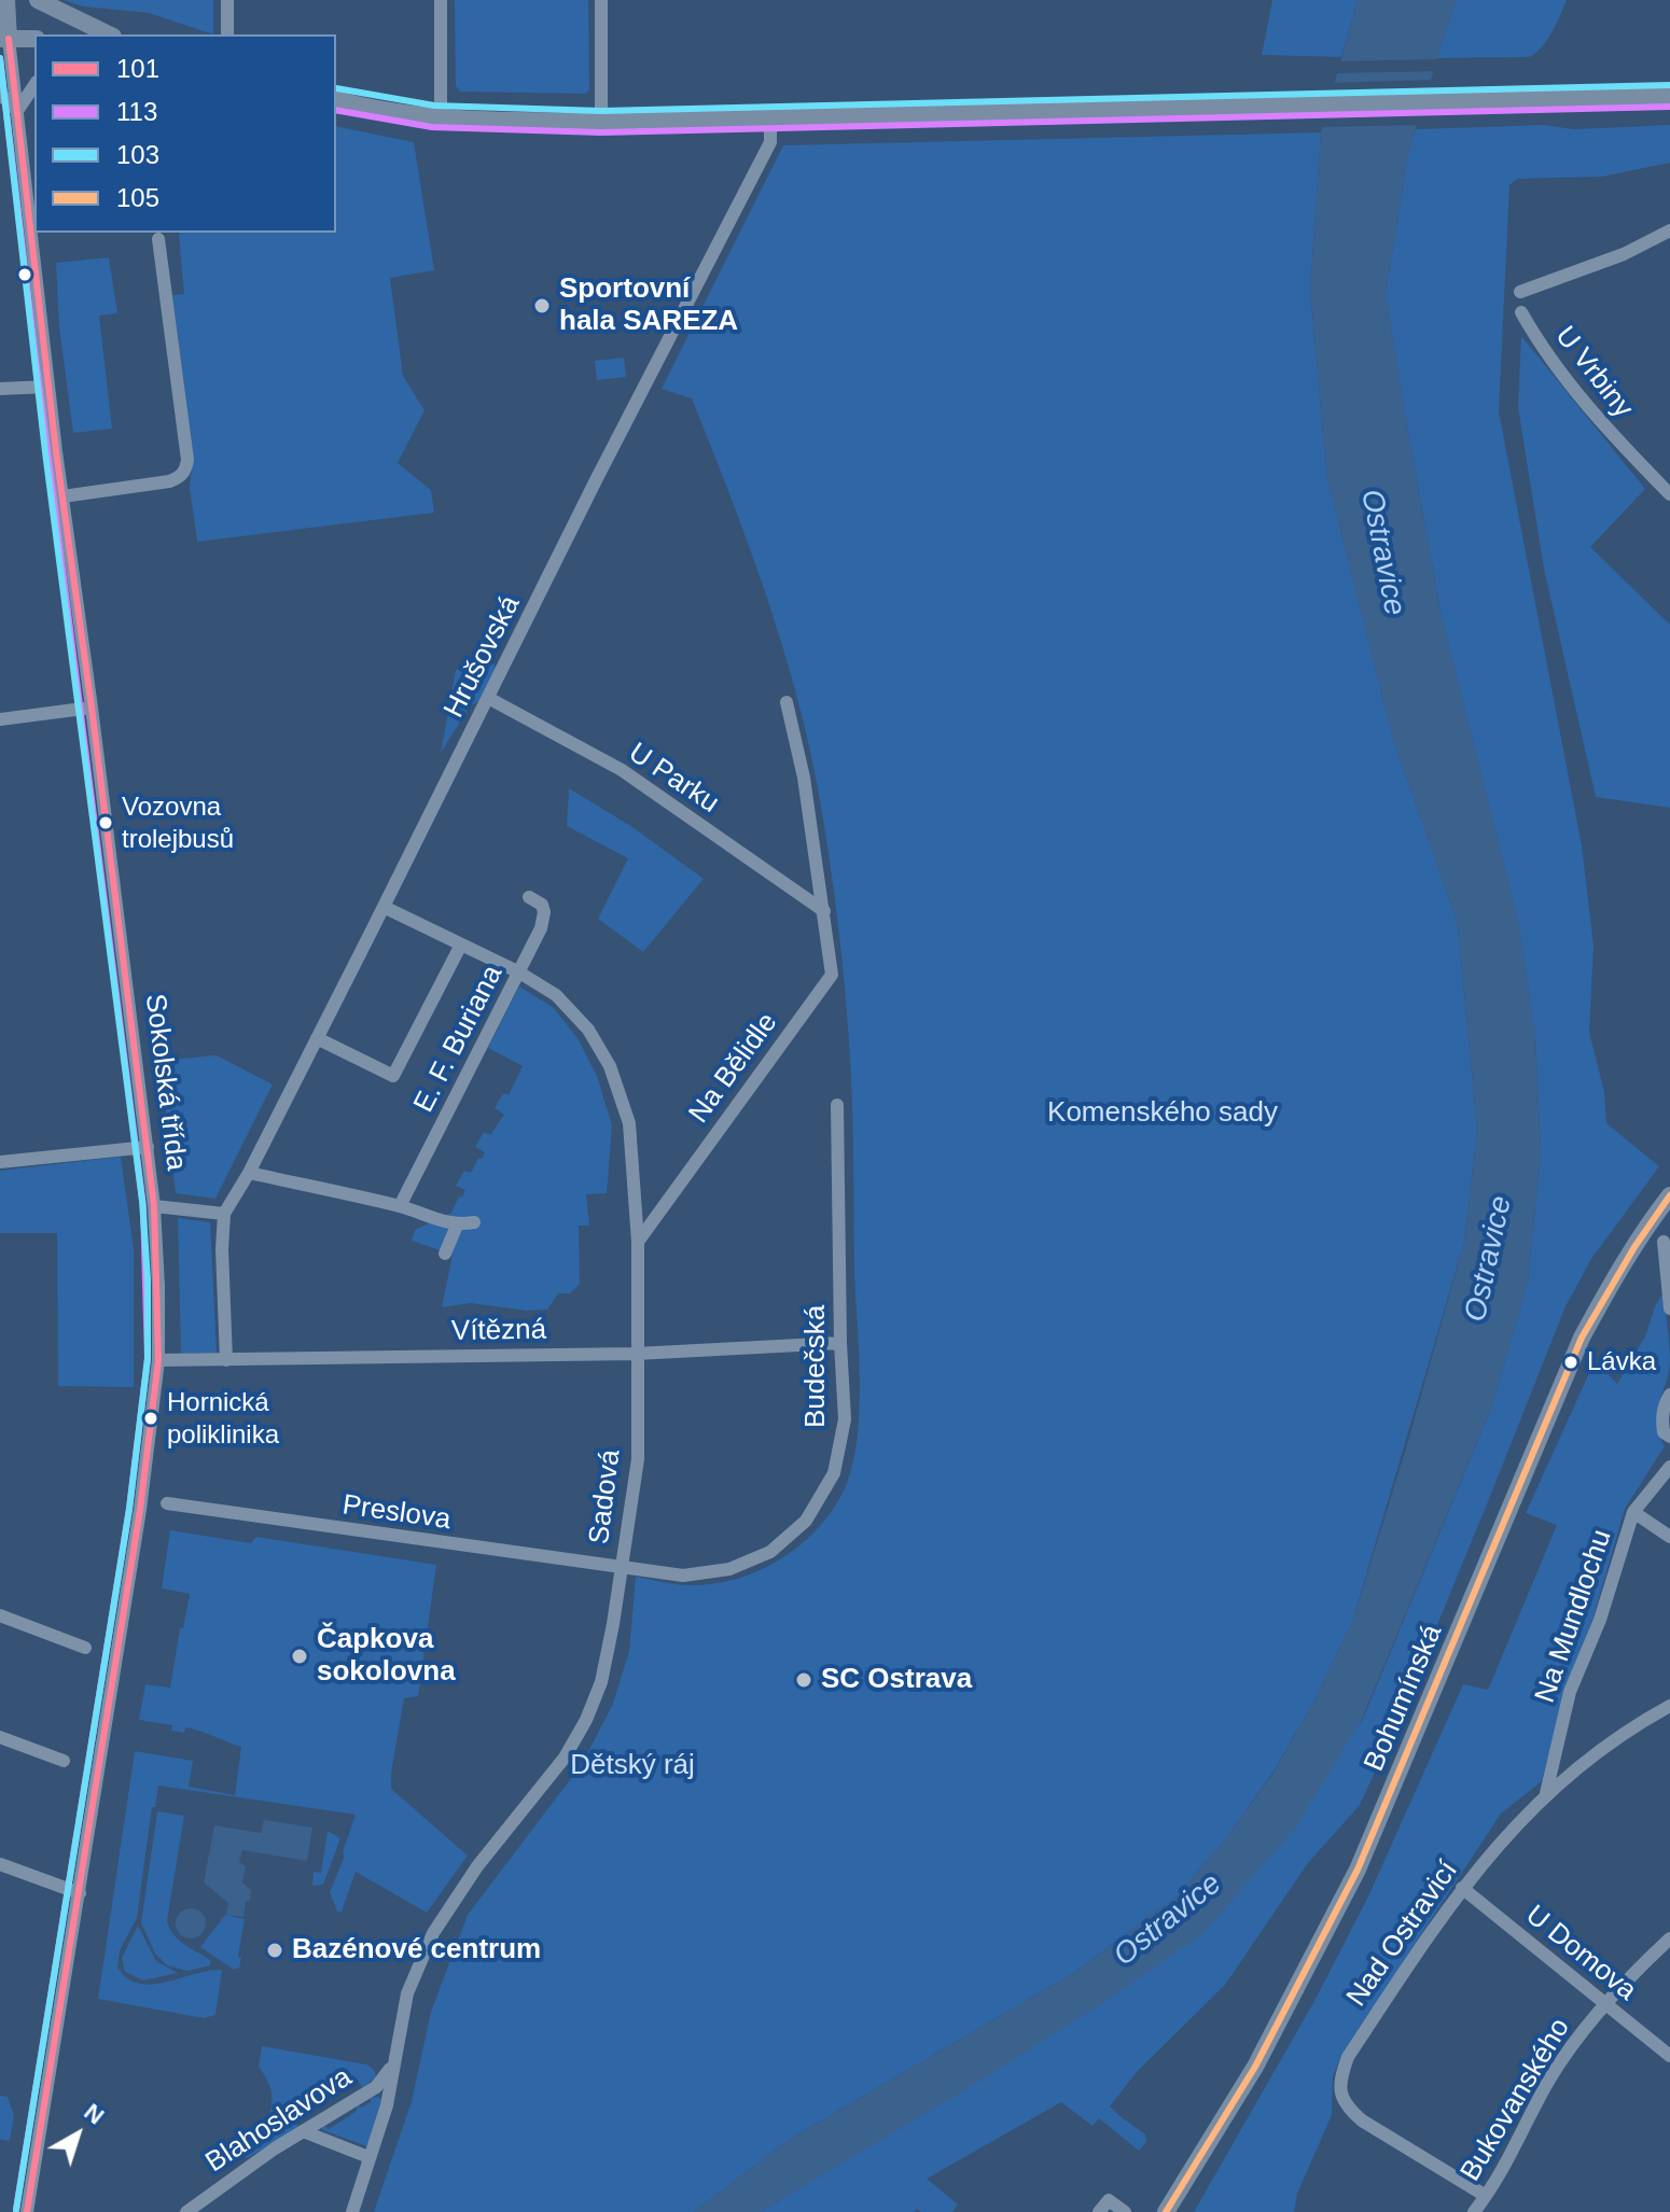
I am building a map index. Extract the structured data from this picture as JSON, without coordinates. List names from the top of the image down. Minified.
{"streets":{"main road":["Sokolská třída","Bohumínská"],"street":["U Vrbiny","Hrušovská","U Parku","E. F. Buriana","Na Bělidle","Vítězná","Budečská","Sadová","Preslova","Na Mundlochu","Nad Ostravicí","U Domova","Bukovanského","Blahoslavova"]},"crossings":[["Hrušovská","U Parku"],["Hrušovská","Sadová"],["U Parku","Na Bělidle"],["E. F. Buriana","Sadová"],["Na Bělidle","Sadová"],["Sokolská třída","Vítězná"],["Vítězná","Budečská"],["Vítězná","Sadová"],["Budečská","Sadová"],["Budečská","Preslova"],["Sadová","Preslova"],["Sadová","Blahoslavova"],["Na Mundlochu","Nad Ostravicí"],["Nad Ostravicí","U Domova"],["Nad Ostravicí","Bukovanského"],["U Domova","Bukovanského"]],"water":["Ostravice"],"parks":["Komenského sady","Dětský ráj"],"places":["Sportovní hala SAREZA","Vozovna trolejbusů","Lávka","Hornická poliklinika","Čapkova sokolovna","SC Ostrava","Bazénové centrum"],"lines":["transit line 101","transit line 113","transit line 103","transit line 105"],"legend":["101","113","103","105"],"north":"top right"}
